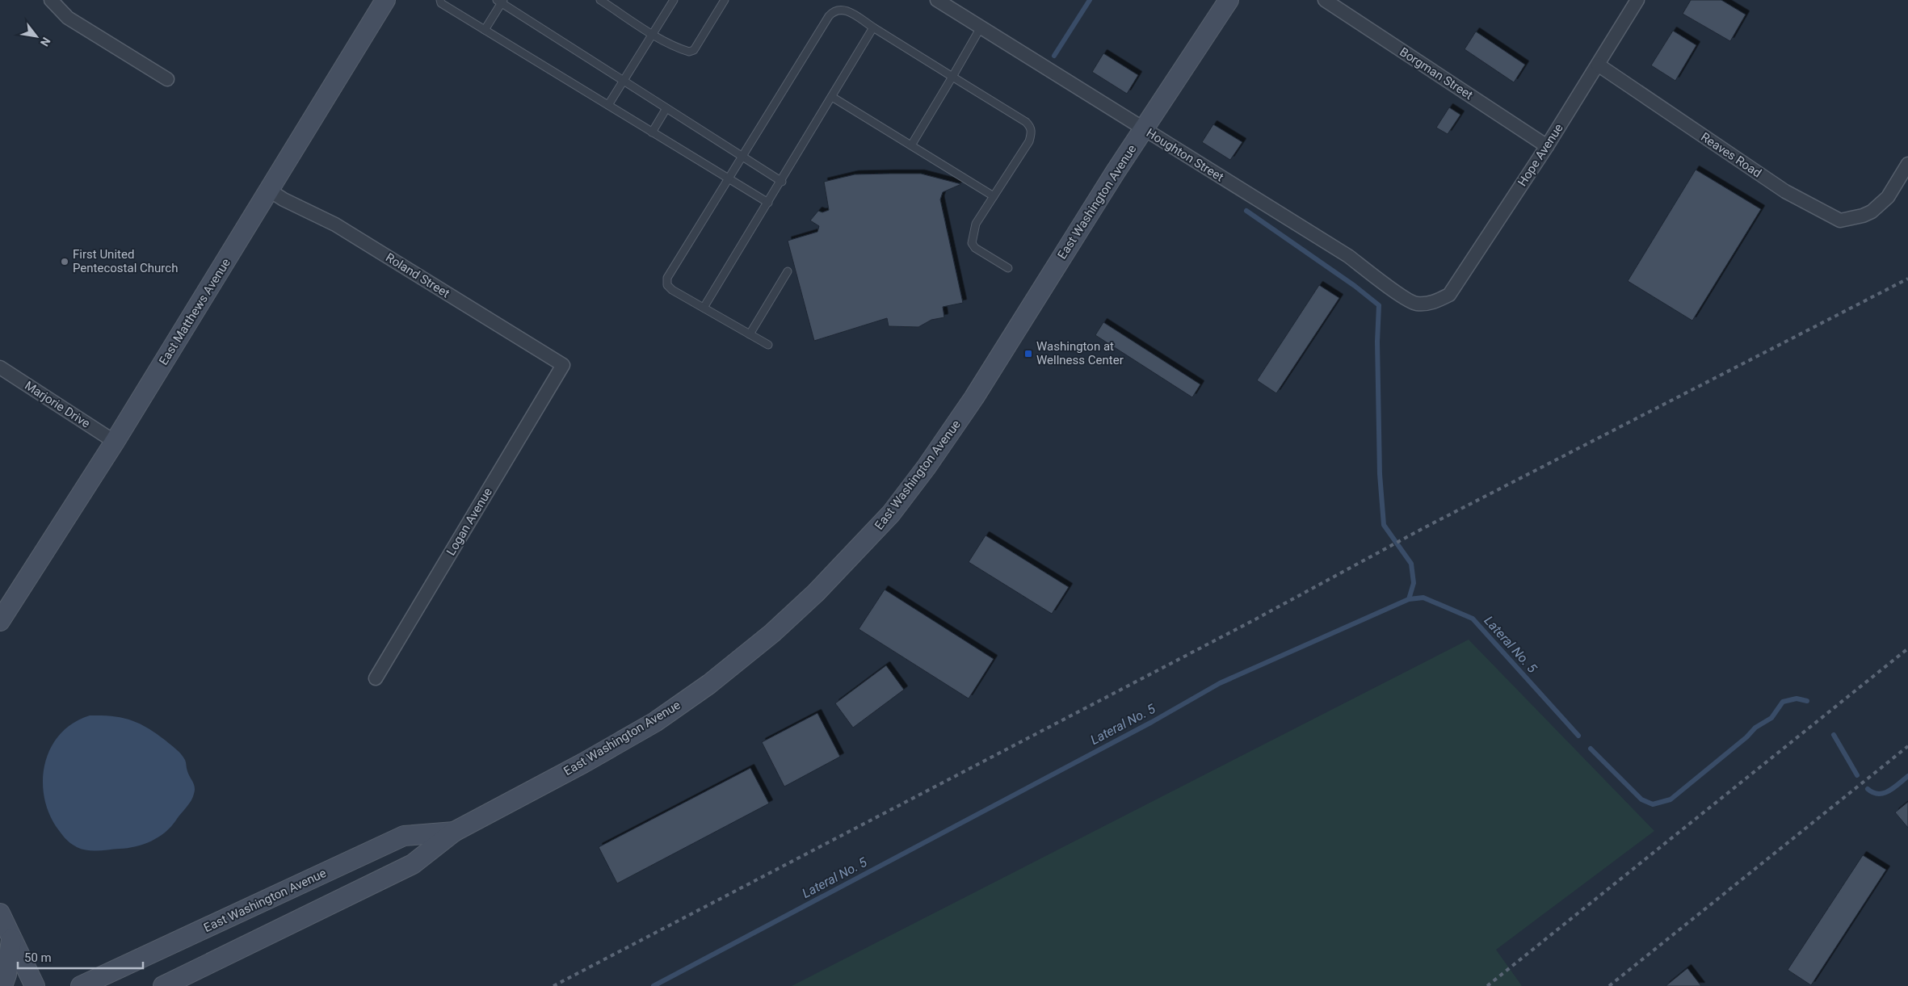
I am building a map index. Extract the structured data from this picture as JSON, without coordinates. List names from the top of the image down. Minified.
{"streets":{"street":["Borgman Street","Houghton Street","Hope Avenue","Reaves Road","East Washington Avenue","Roland Street","East Matthews Avenue","Marjorie Drive","Logan Avenue"]},"crossings":[["Borgman Street","Hope Avenue"],["Houghton Street","Hope Avenue"],["Houghton Street","East Washington Avenue"],["Hope Avenue","Reaves Road"],["Roland Street","East Matthews Avenue"],["Roland Street","Logan Avenue"],["East Matthews Avenue","Marjorie Drive"]],"water":["Lateral No. 5"],"places":{"other":["First United Pentecostal Church"],"transit":["Washington at Wellness Center"]},"scale_bar":"50 m","north":"bottom right"}
